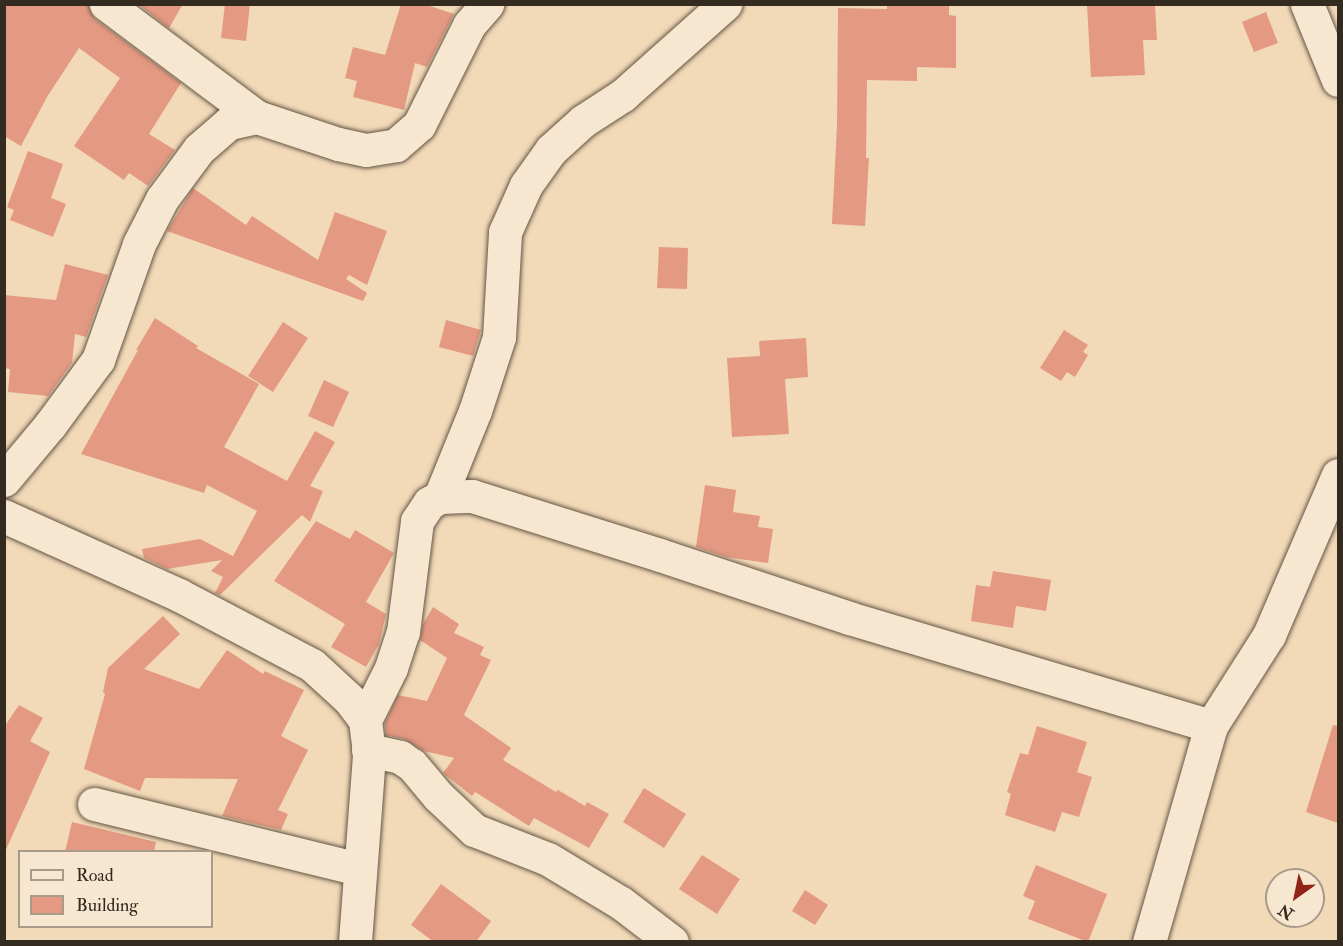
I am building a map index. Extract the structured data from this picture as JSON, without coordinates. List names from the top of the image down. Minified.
{"legend":["Road","Building"],"north":"bottom left"}
